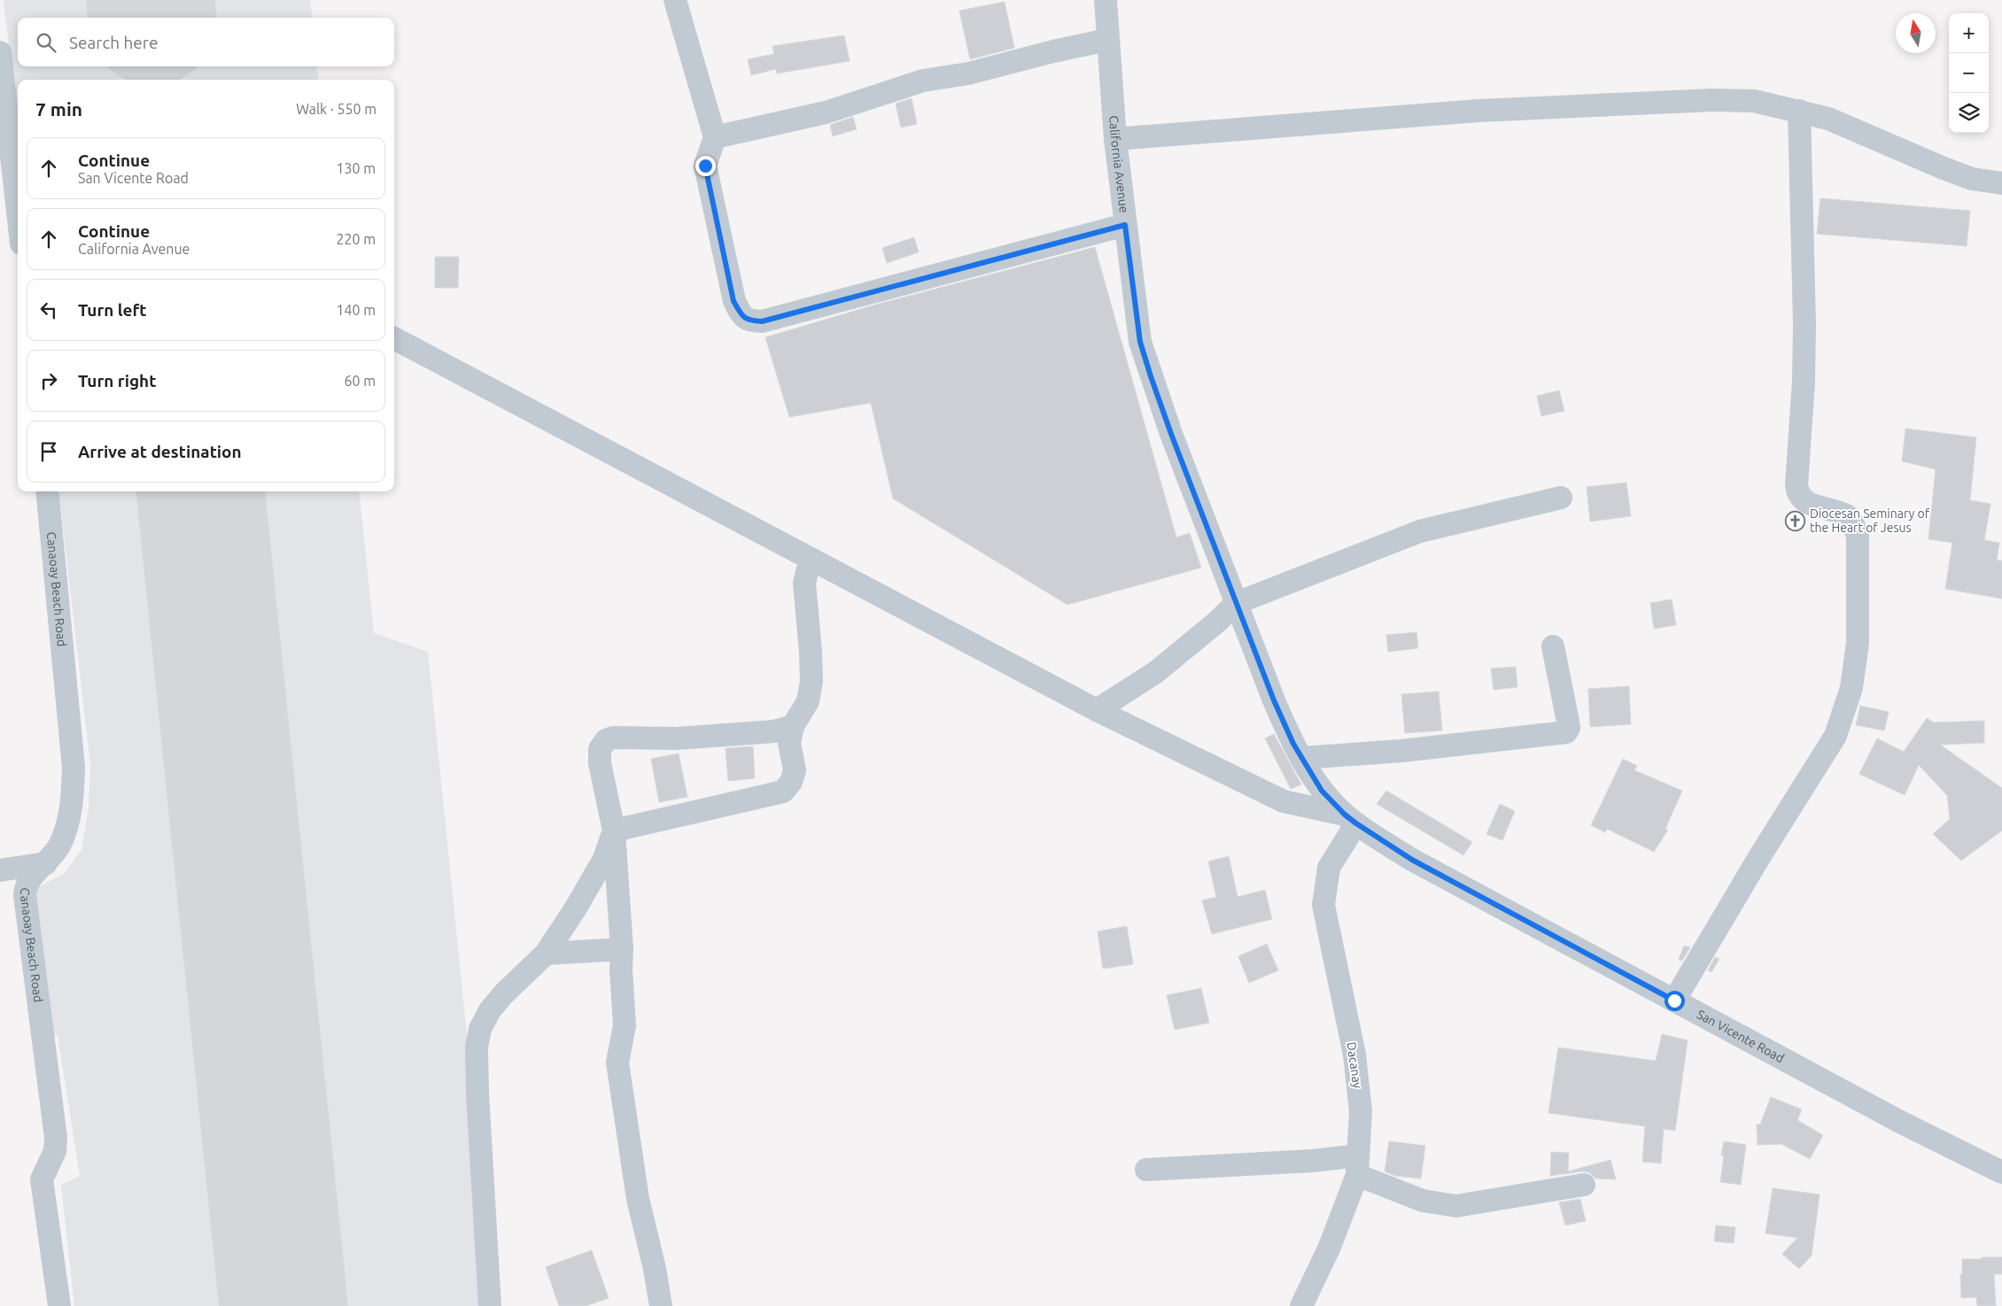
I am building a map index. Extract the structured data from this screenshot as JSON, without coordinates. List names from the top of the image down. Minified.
{"streets":{"street":["California Avenue","Canaoay Beach Road","San Vicente Road","Dacanay"]},"crossings":[["California Avenue","San Vicente Road"],["California Avenue","Dacanay"],["San Vicente Road","Dacanay"]],"places":{"church":["Diocesan Seminary of the Heart of Jesus"]},"north":"top","page":{"map_buttons":["+","−"],"search":"Search here","heading":["7 min","Walk · 550 m"],"list":[["Continue","San Vicente Road","130 m"],["Continue","California Avenue","220 m"],["Turn left","140 m"],["Turn right","60 m"],"Arrive at destination"]}}
